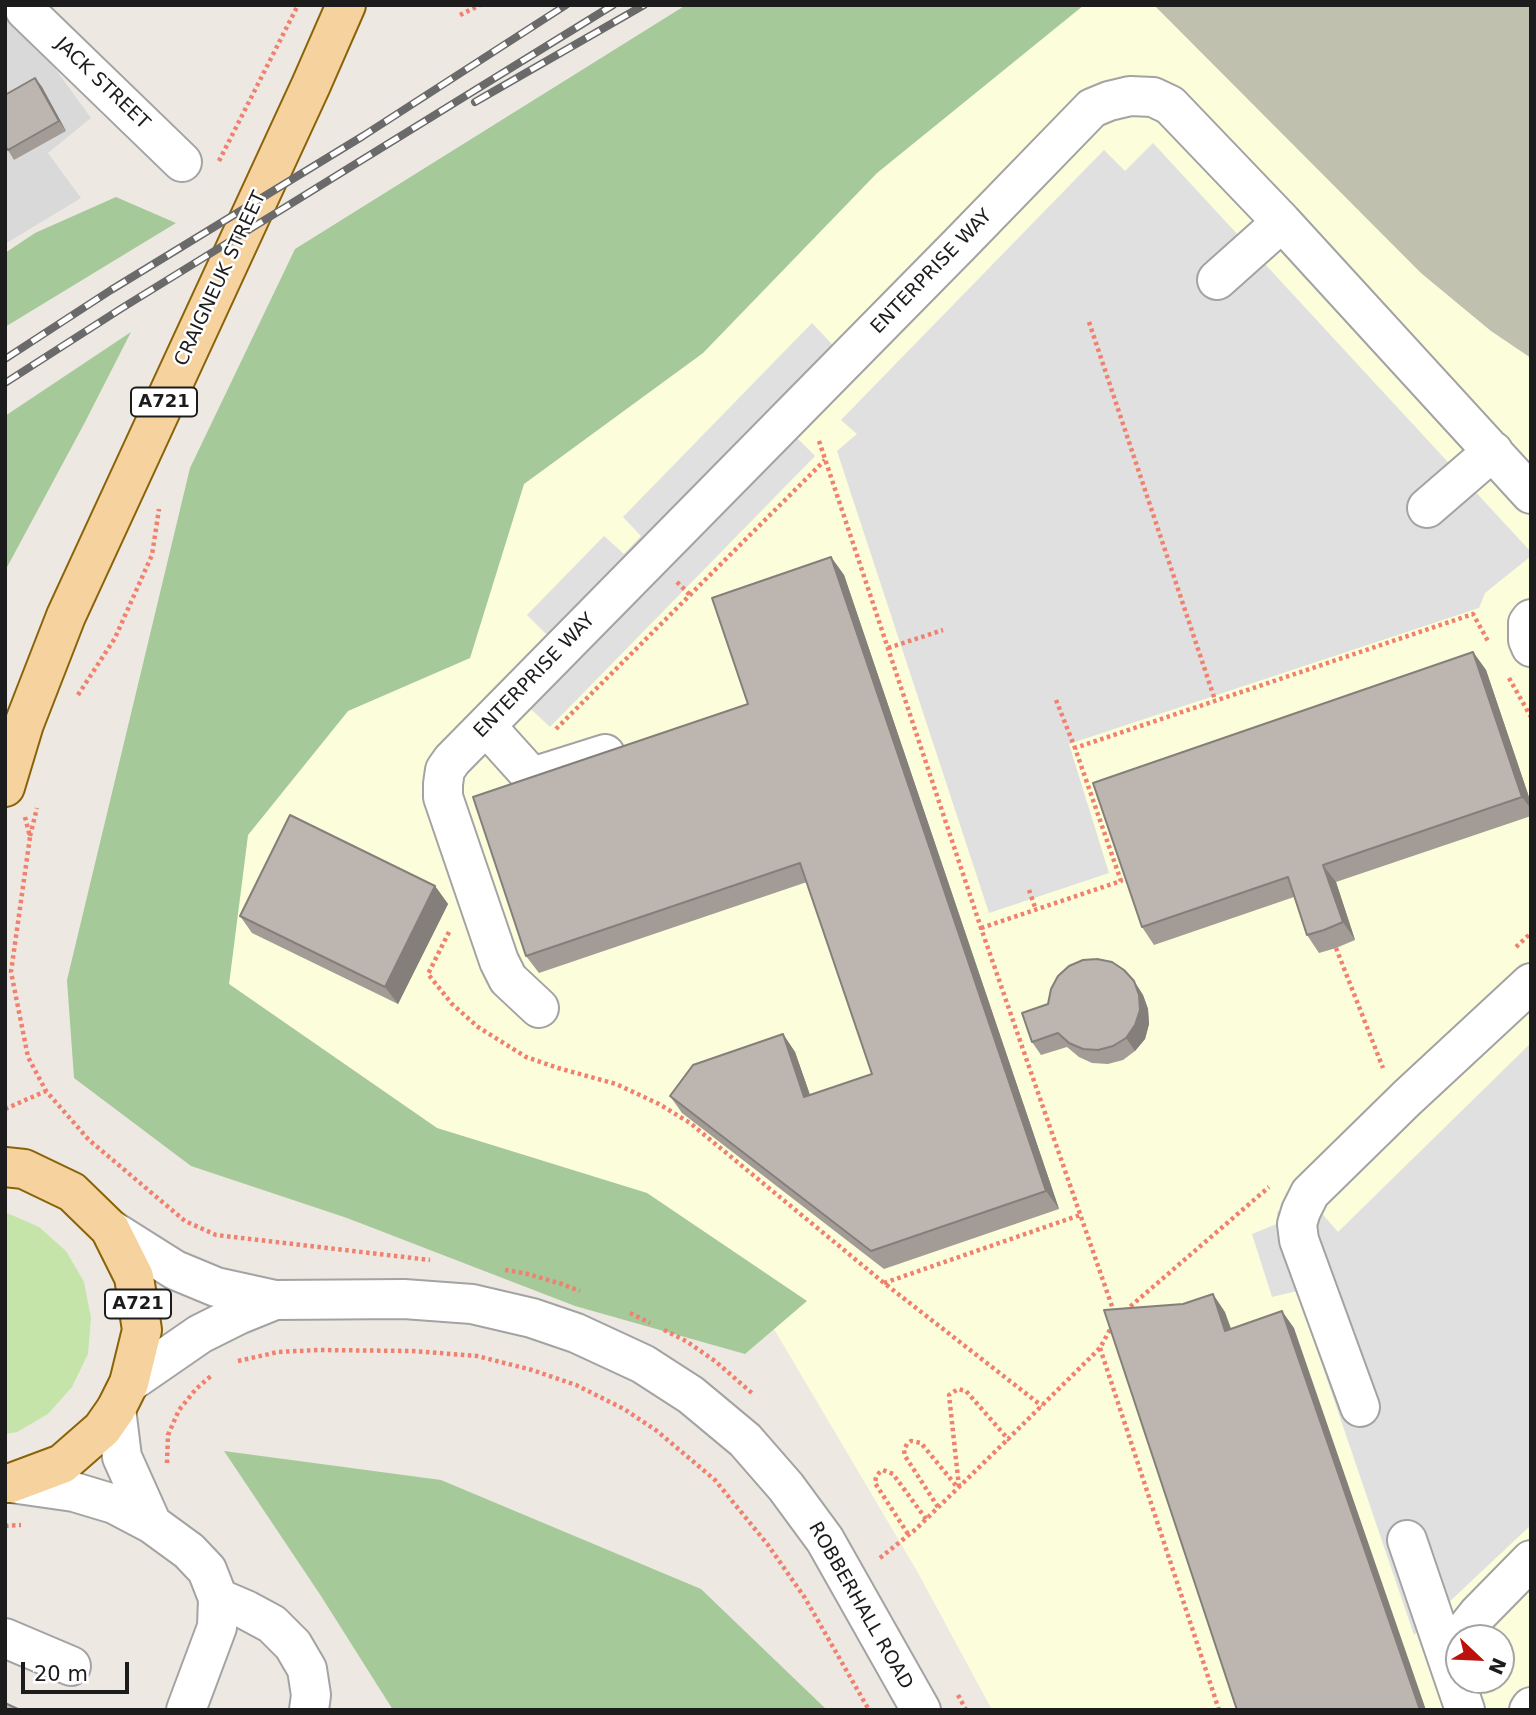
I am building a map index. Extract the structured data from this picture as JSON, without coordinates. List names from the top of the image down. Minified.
{"streets":{"main road":["CRAIGNEUK STREET","A721"],"street":["JACK STREET","ENTERPRISE WAY","ROBBERHALL ROAD"]},"crossings":[["A721","ROBBERHALL ROAD"]],"scale_bar":"20 m","north":"bottom right"}
